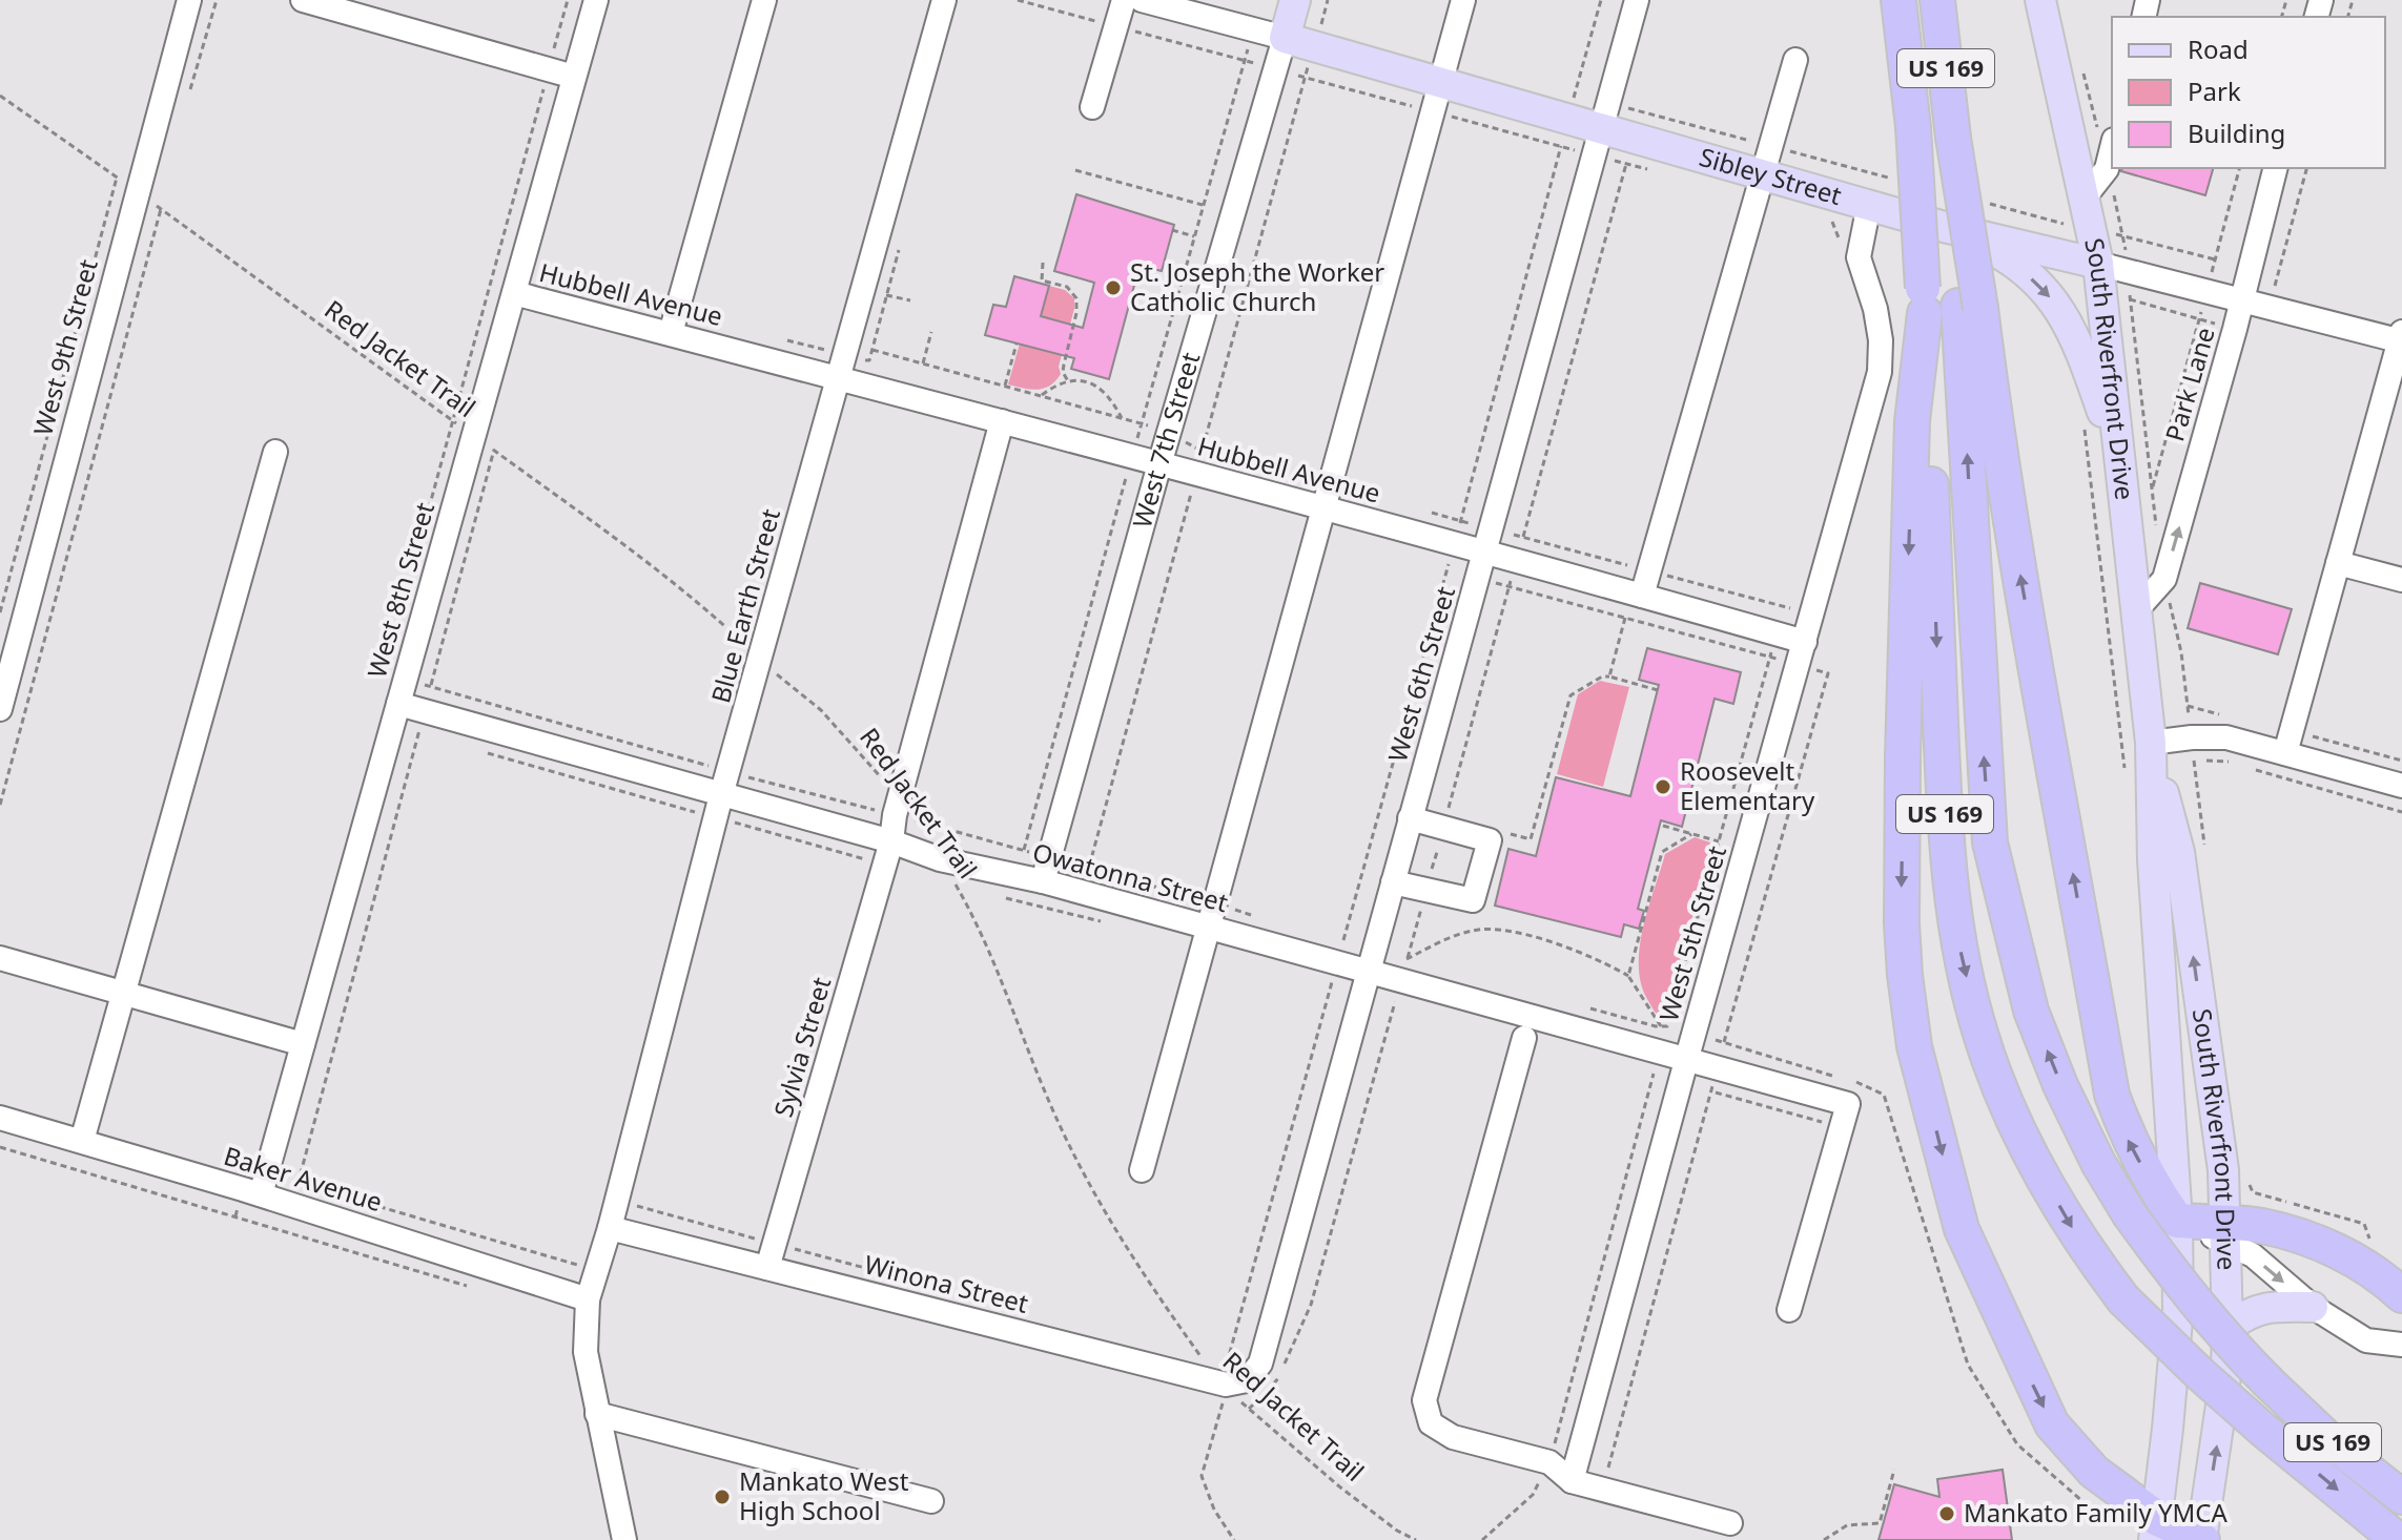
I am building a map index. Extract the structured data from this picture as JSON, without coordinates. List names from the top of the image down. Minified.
{"streets":{"highway":["US 169"],"main road":["Sibley Street","South Riverfront Drive","West 7th Street"],"street":["Hubbell Avenue","West 9th Street","Park Lane","West 8th Street","Blue Earth Street","West 6th Street","Owatonna Street","West 5th Street","Sylvia Street","Baker Avenue","Winona Street"],"path":["Red Jacket Trail"]},"crossings":[["Sibley Street","South Riverfront Drive"],["Sibley Street","Park Lane"],["Sibley Street","West 7th Street"],["Sibley Street","West 6th Street"],["Sibley Street","West 5th Street"],["Hubbell Avenue","West 7th Street"],["Hubbell Avenue","West 8th Street"],["Hubbell Avenue","Blue Earth Street"],["Hubbell Avenue","West 6th Street"],["Hubbell Avenue","West 5th Street"],["Hubbell Avenue","Sylvia Street"],["West 9th Street","Red Jacket Trail"],["Red Jacket Trail","West 8th Street"],["Red Jacket Trail","Blue Earth Street"],["Red Jacket Trail","West 6th Street"],["Red Jacket Trail","Owatonna Street"],["Red Jacket Trail","Sylvia Street"],["Red Jacket Trail","Winona Street"],["South Riverfront Drive","Park Lane"],["West 7th Street","Owatonna Street"],["West 8th Street","Owatonna Street"],["West 8th Street","Baker Avenue"],["Blue Earth Street","Owatonna Street"],["Blue Earth Street","Baker Avenue"],["Blue Earth Street","Winona Street"],["West 6th Street","Owatonna Street"],["West 6th Street","Winona Street"],["Owatonna Street","West 5th Street"],["Owatonna Street","Sylvia Street"],["Sylvia Street","Winona Street"]],"places":["St. Joseph the Worker Catholic Church","Roosevelt Elementary","Mankato West High School","Mankato Family YMCA"],"legend":["Road","Park","Building"]}
